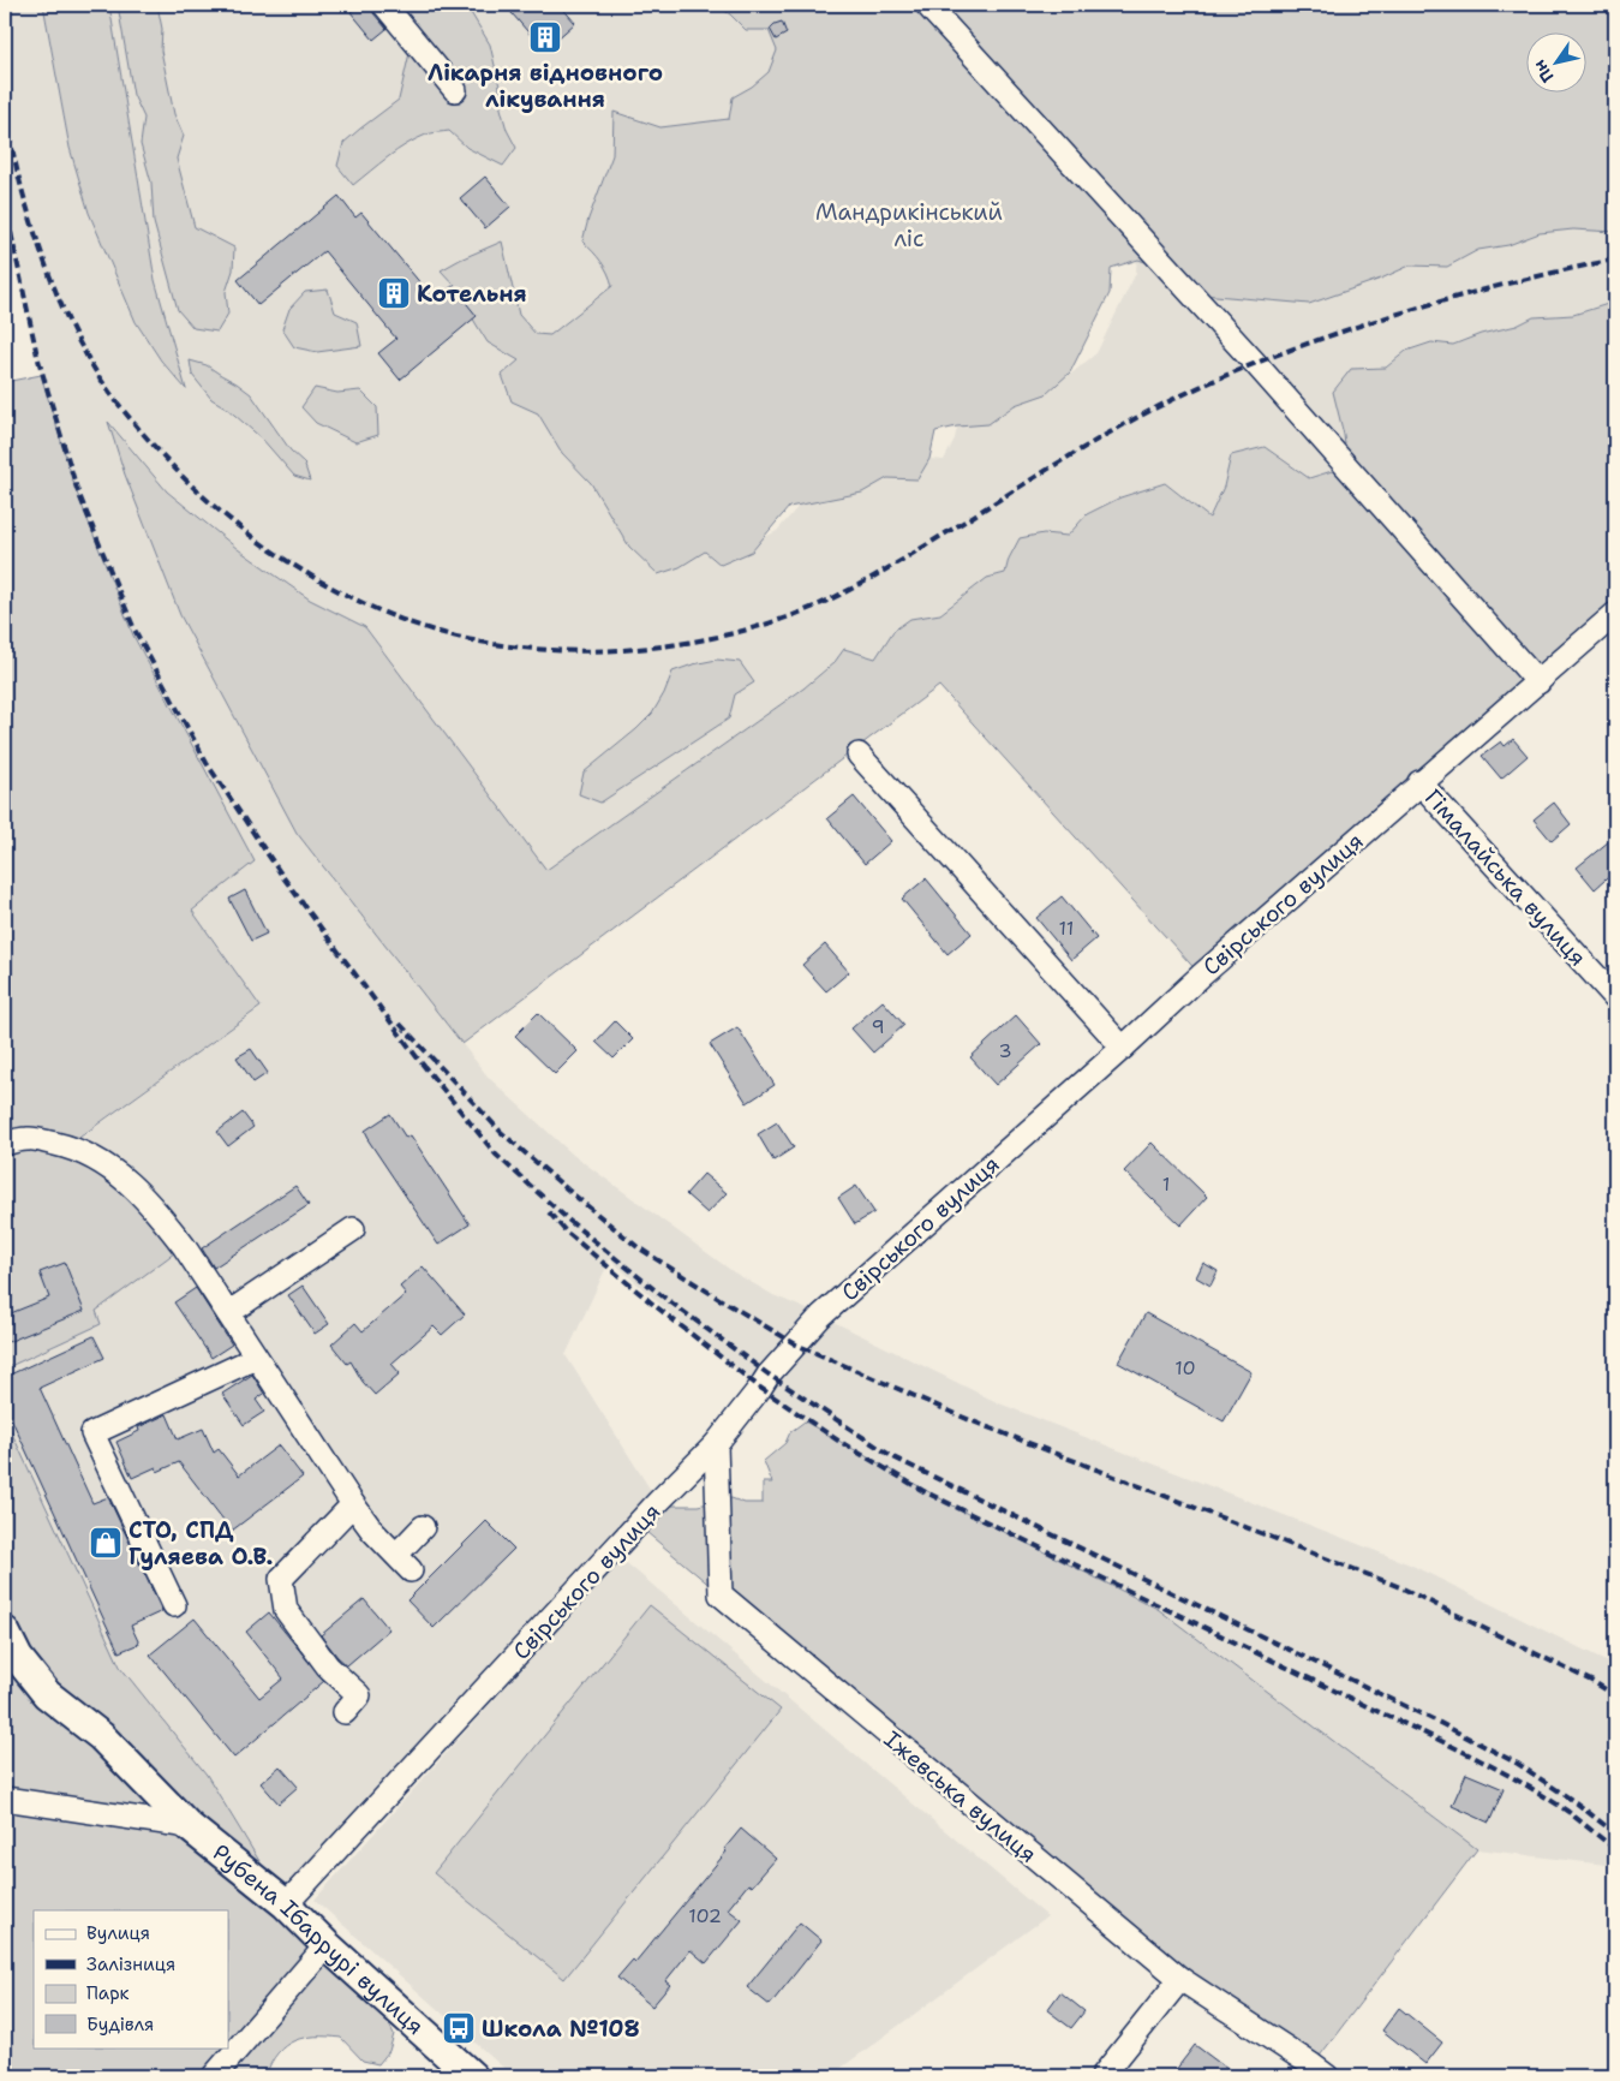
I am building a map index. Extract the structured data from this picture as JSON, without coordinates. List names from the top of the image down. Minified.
{"streets":{"main road":["Рубена Ібаррурі вулиця"],"street":["Гімалайська вулиця","Свірського вулиця","Іжевська вулиця"]},"crossings":[["Гімалайська вулиця","Свірського вулиця"],["Свірського вулиця","Іжевська вулиця"],["Свірського вулиця","Рубена Ібаррурі вулиця"]],"parks":["Мандрикінський ліс"],"places":{"building":["Лікарня відновного лікування","Котельня"],"shop":["СТО, СПД Гуляева О.В."],"bus stop":["Школа №108"]},"house_numbers":["11","9","3","1","10","102"],"legend":["Вулиця","Залізниця","Парк","Будівля"],"north":"bottom left"}
